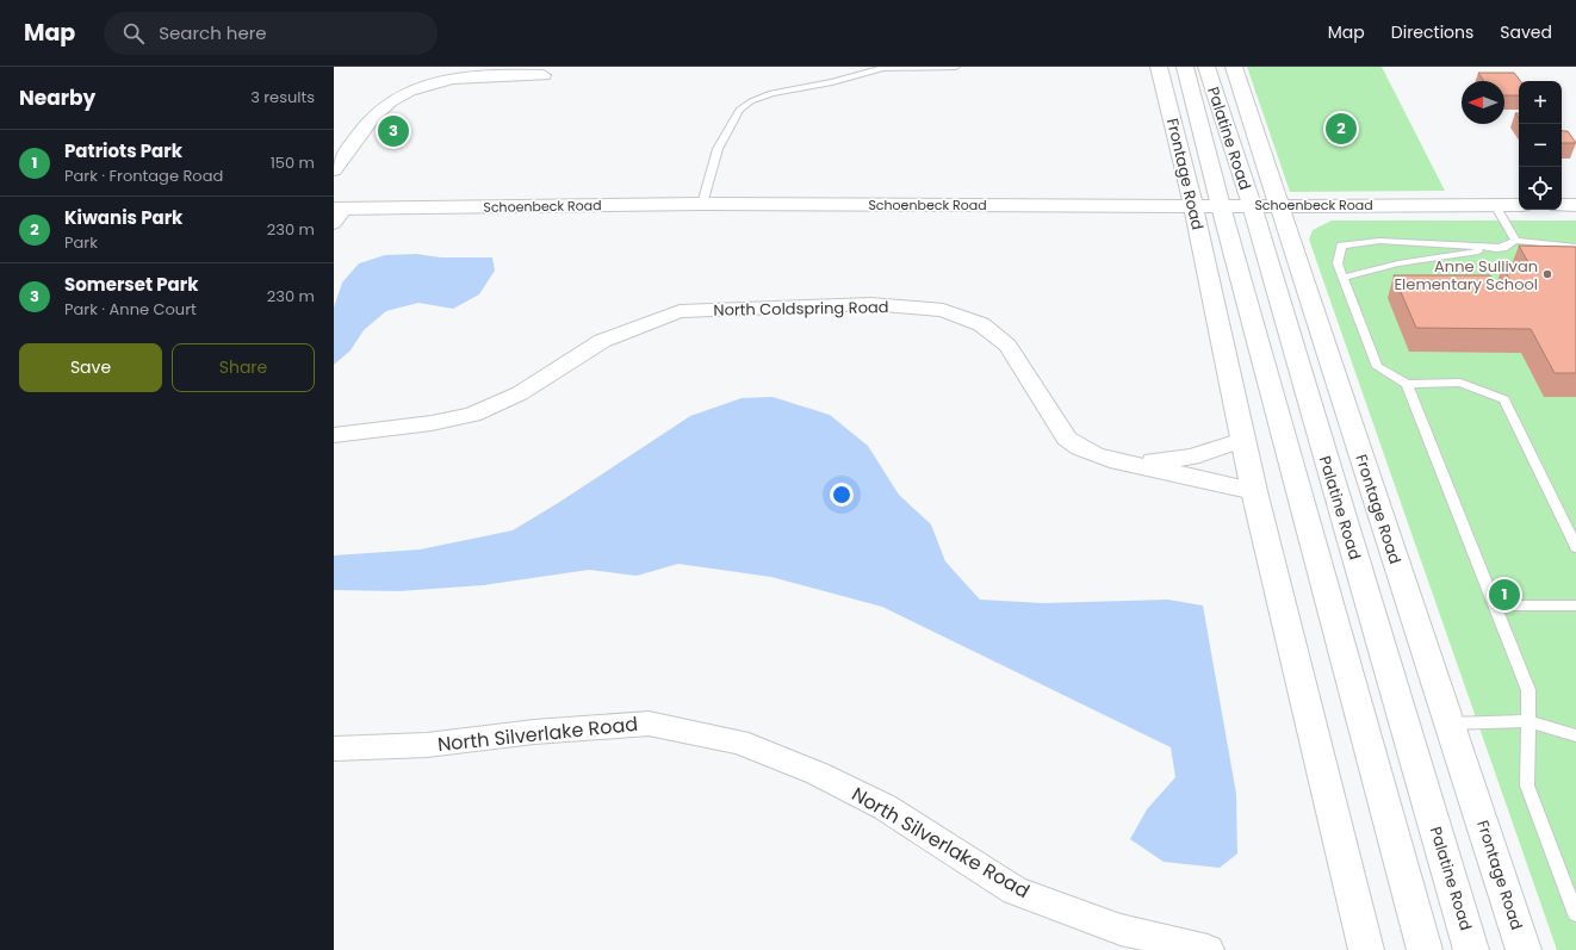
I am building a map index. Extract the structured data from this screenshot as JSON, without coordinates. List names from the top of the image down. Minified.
{"streets":{"main road":["Palatine Road","Frontage Road","Schoenbeck Road"],"street":["North Coldspring Road","North Silverlake Road"]},"crossings":[["Palatine Road","Schoenbeck Road"],["Frontage Road","Schoenbeck Road"],["Frontage Road","North Coldspring Road"]],"places":["Anne Sullivan Elementary School"],"north":"left","page":{"header":"Map","search":"Search here","nav":["Map","Directions","Saved"],"heading":["Nearby","3 results"],"map_buttons":["+","−"],"pins":["2","3","1"],"list":[{"mark":"1","name":"Patriots Park","note":"Park · Frontage Road","value":"150 m"},{"mark":"2","name":"Kiwanis Park","note":"Park","value":"230 m"},{"mark":"3","name":"Somerset Park","note":"Park · Anne Court","value":"230 m"}],"buttons":["Save","Share"]}}
